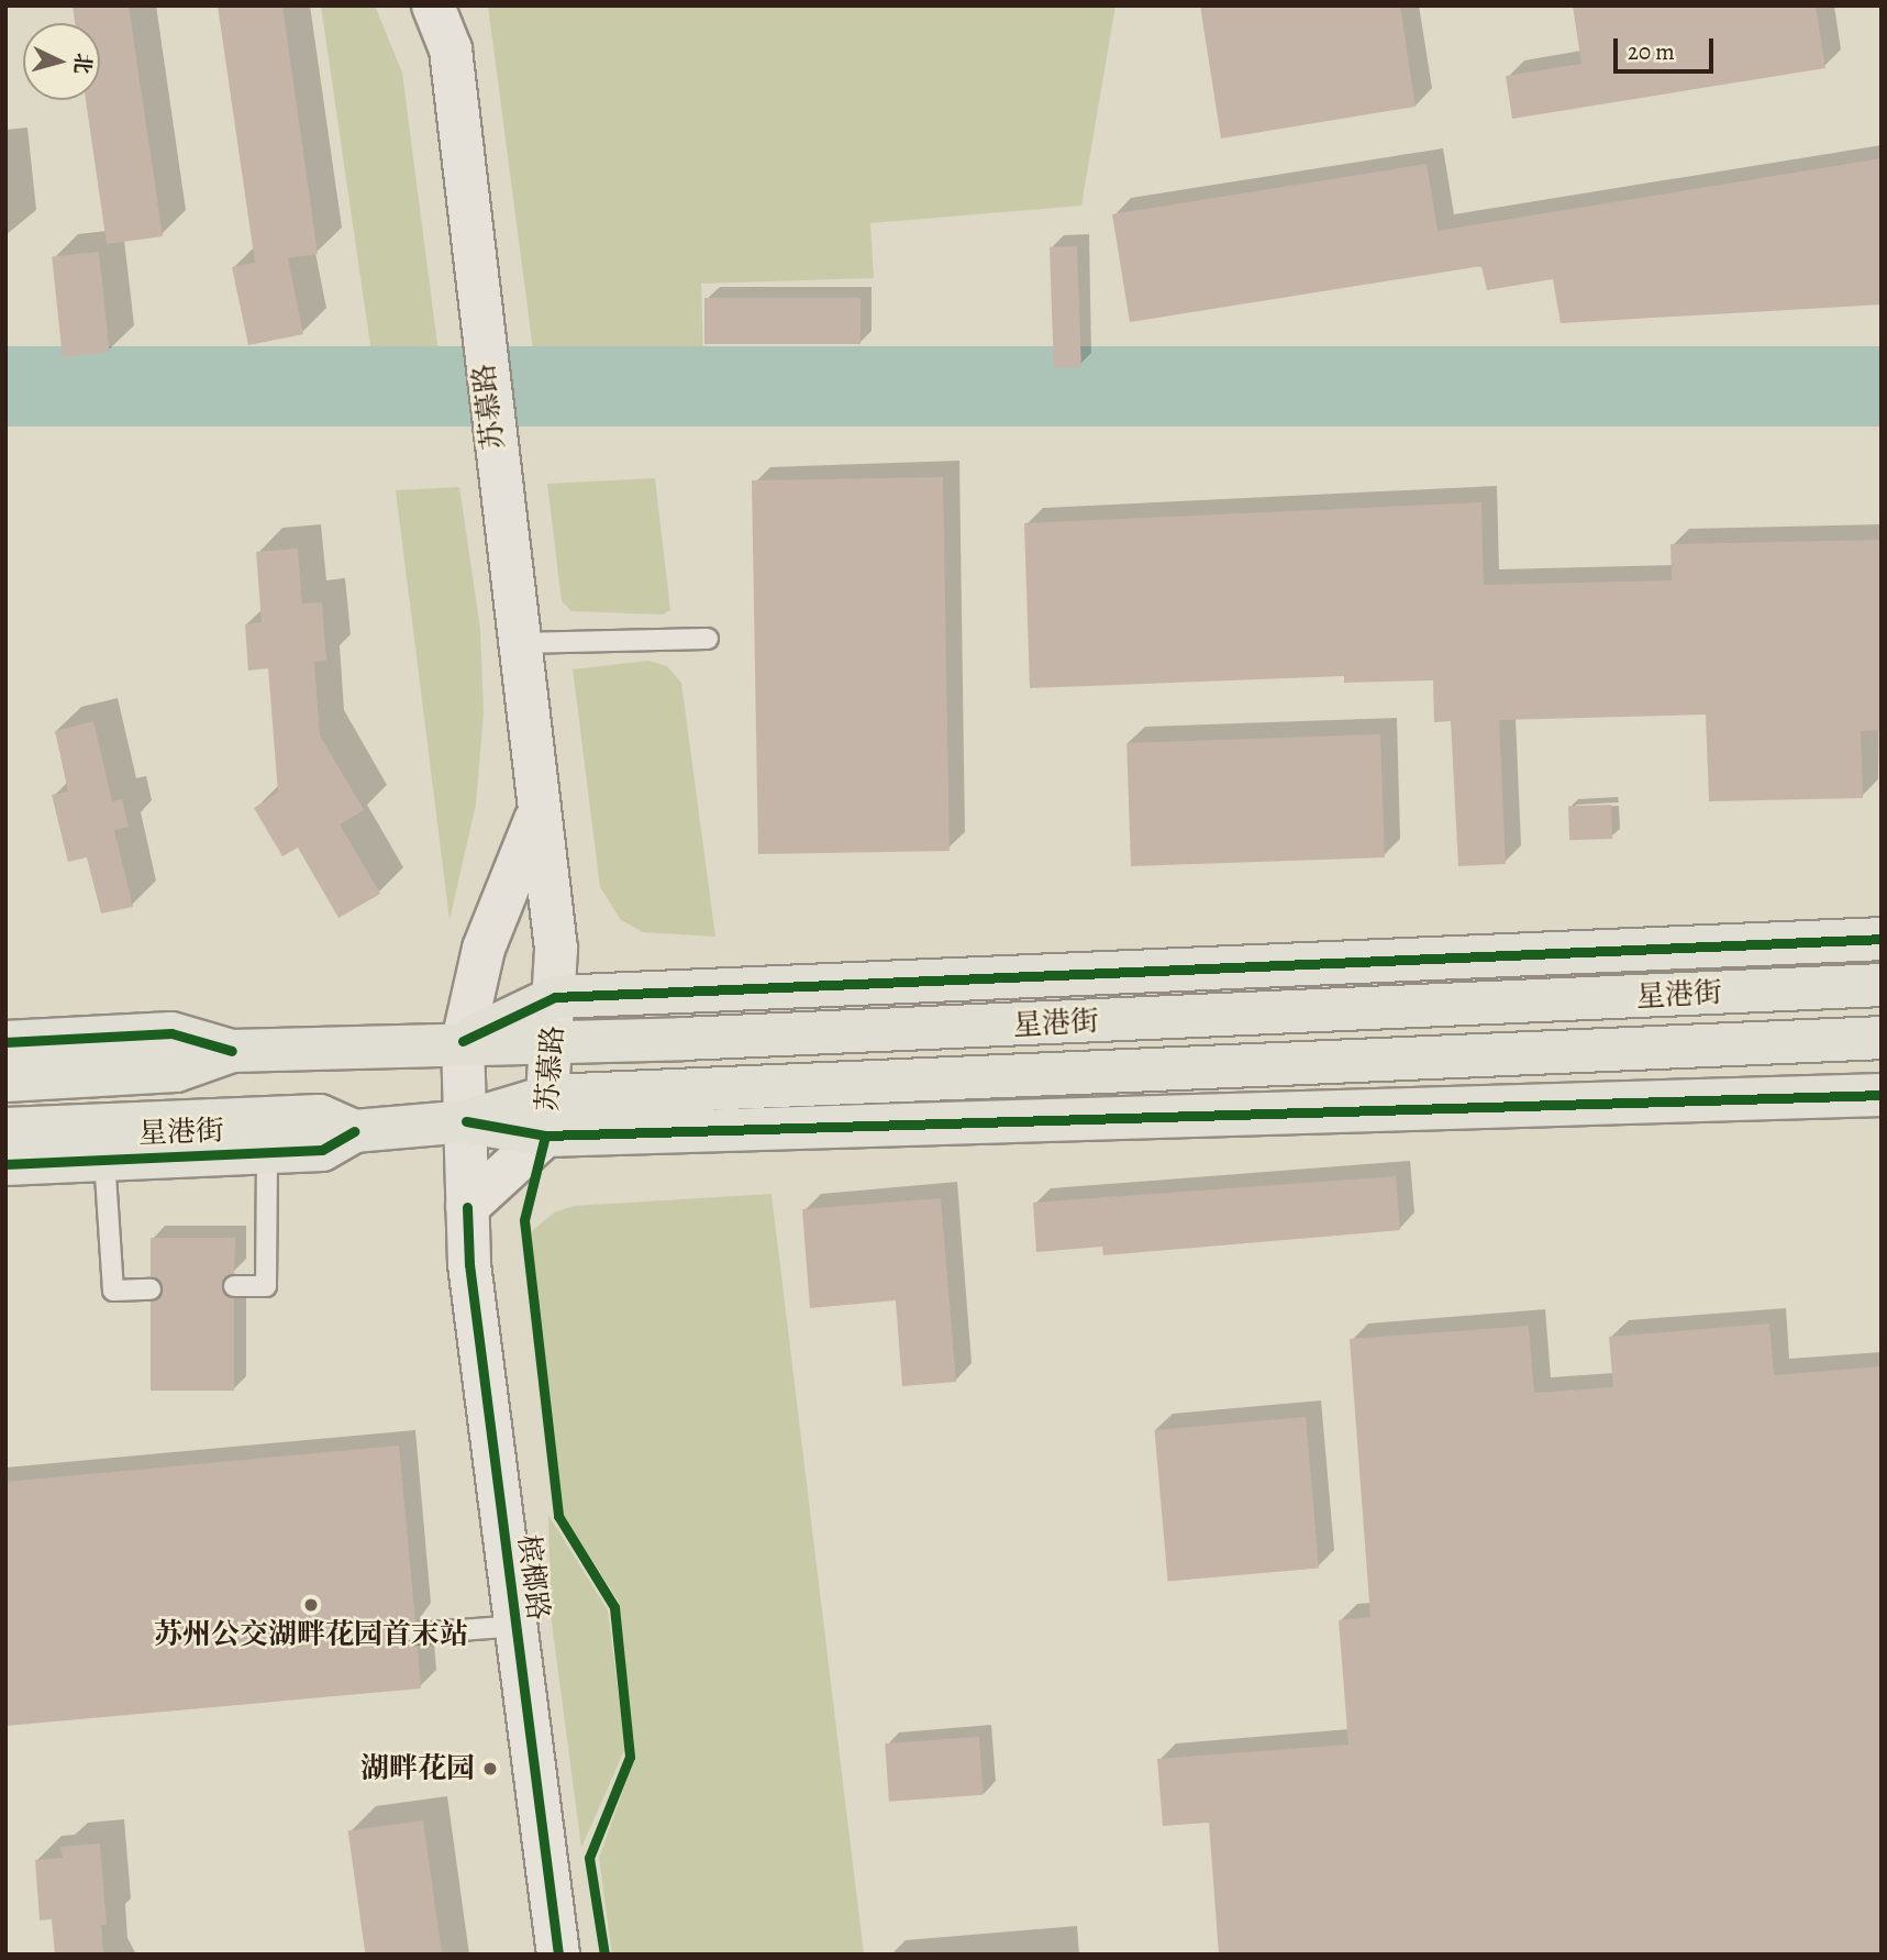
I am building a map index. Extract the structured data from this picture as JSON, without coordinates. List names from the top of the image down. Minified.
{"streets":{"main road":["苏慕路","星港街","槟榔路"]},"crossings":[["苏慕路","星港街"],["苏慕路","槟榔路"]],"places":["苏州公交湖畔花园首末站","湖畔花园"],"scale_bar":"20 m","north":"right"}
